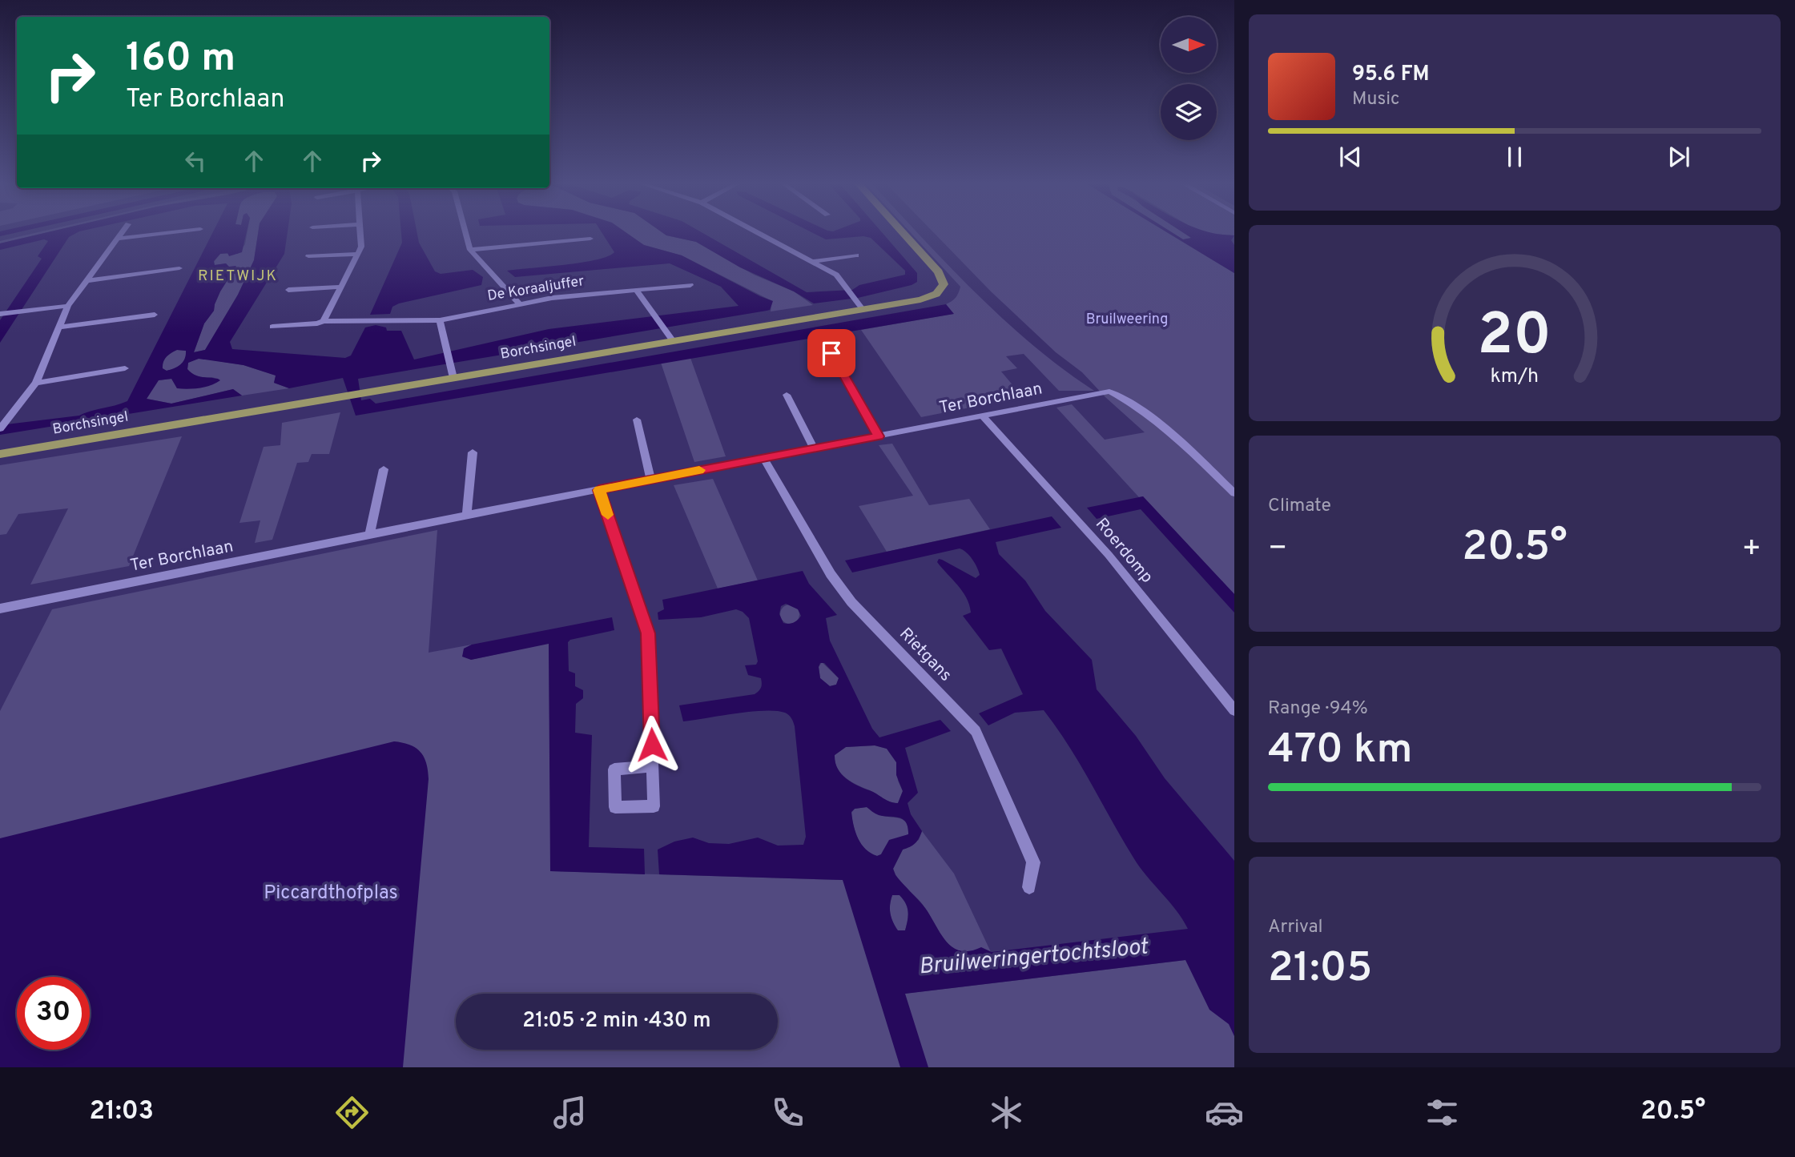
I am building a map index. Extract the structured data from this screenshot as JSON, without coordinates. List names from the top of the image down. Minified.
{"streets":{"main road":["Borchsingel"],"street":["De Koraaljuffer","Ter Borchlaan","Roerdomp","Rietgans"]},"crossings":[["Ter Borchlaan","Roerdomp"],["Ter Borchlaan","Rietgans"]],"districts":["RIETWIJK"],"water":["Bruilweringertochtsloot"],"parks":["Bruilweering","Piccardthofplas"],"north":"right","page":{"turn":["160 m","Ter Borchlaan"],"song":["95.6 FM","Music"],"tile":["Climate",["Range · 94%","470 km"],["Arrival","21:05"]],"heat":["−","20.5°","+"],"limit":"30","trip":"21:05 · 2 min · 430 m","tabs":["21:03","20.5°"],"gauge":["20","km/h"]}}
